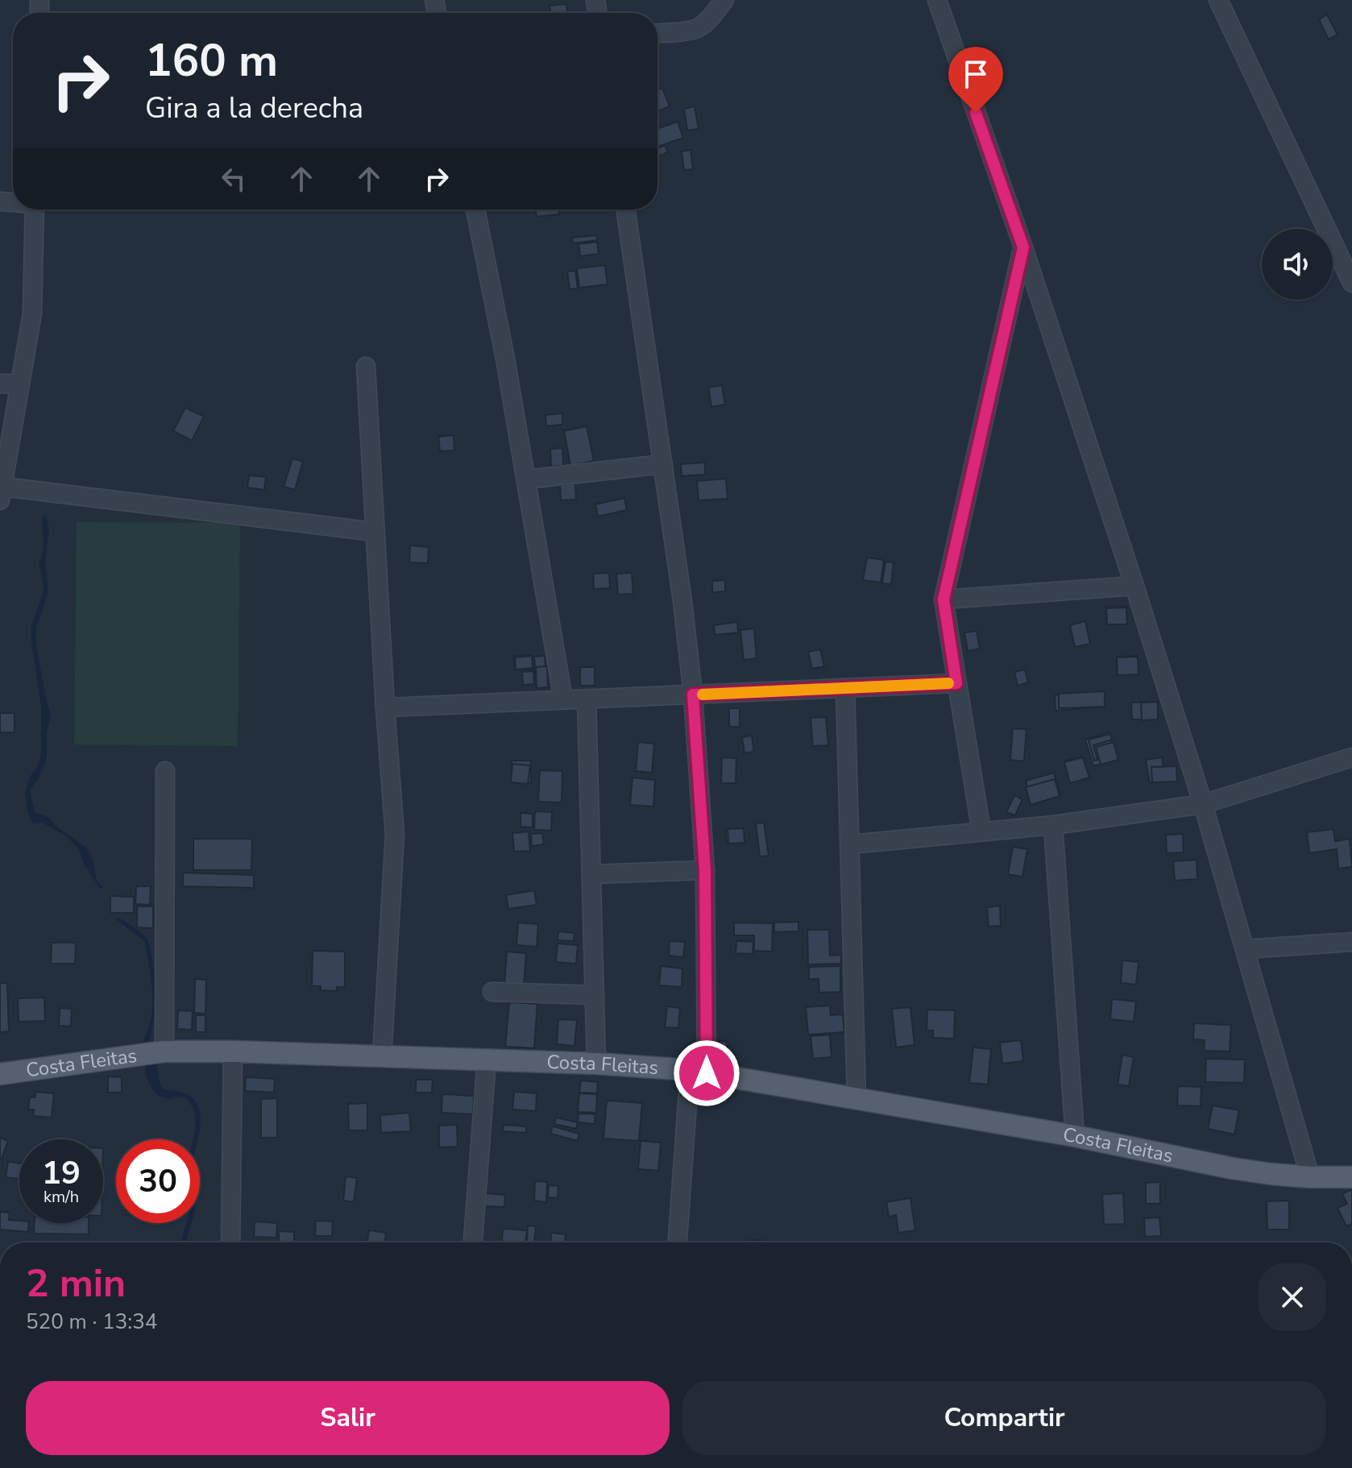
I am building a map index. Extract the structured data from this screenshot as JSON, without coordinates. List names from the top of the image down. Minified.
{"streets":{"main road":["Costa Fleitas"]},"page":{"turn":["160 m","Gira a la derecha"],"speed":"19 km/h","limit":"30","heading":["2 min","520 m · 13:34"],"buttons":["Salir","Compartir"]}}
